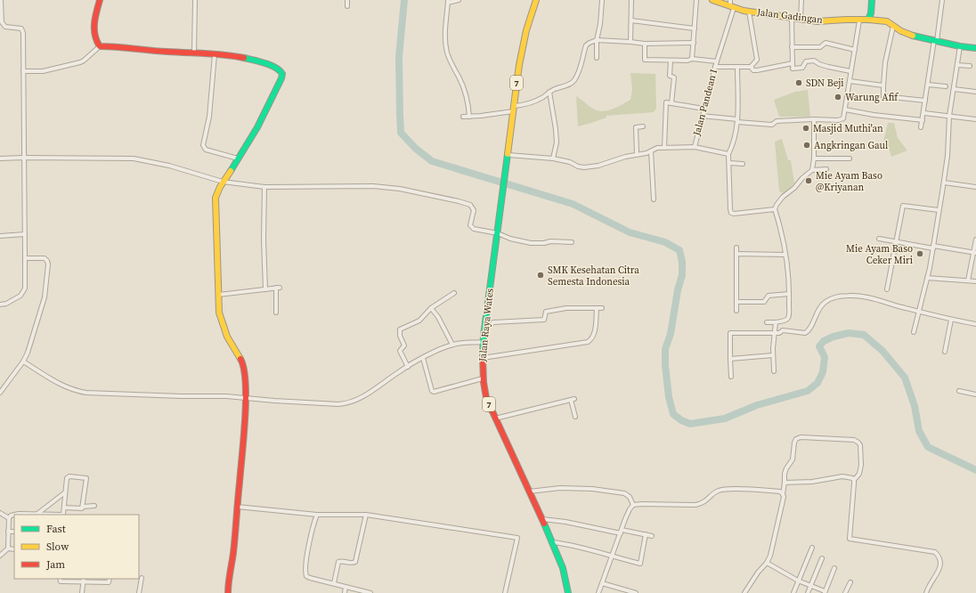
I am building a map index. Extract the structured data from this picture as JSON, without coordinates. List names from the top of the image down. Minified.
{"streets":{"main road":["Jalan Gadingan","7","Jalan Raya Wates"],"street":["Jalan Pandean I"]},"crossings":[["Jalan Gadingan","Jalan Pandean I"],["7","Jalan Raya Wates"]],"places":["SDN Beji","Warung Afif","Masjid Muthi'an","Angkringan Gaul","Mie Ayam Baso @Kriyanan","Mie Ayam Baso Ceker Miri","SMK Kesehatan Citra Semesta Indonesia"],"legend":["Fast","Slow","Jam"]}
